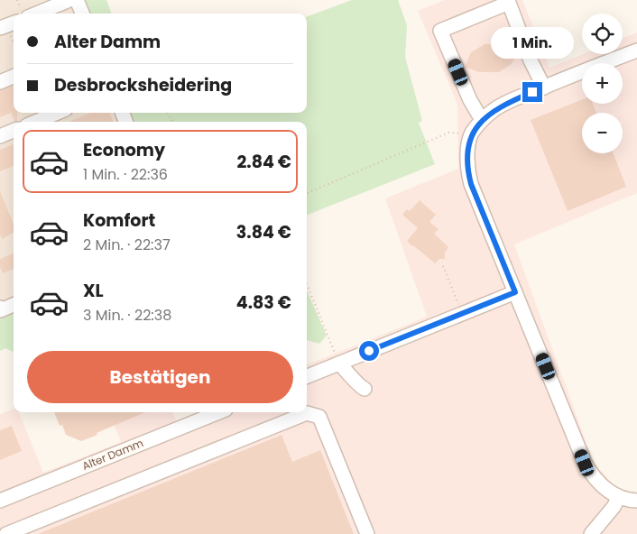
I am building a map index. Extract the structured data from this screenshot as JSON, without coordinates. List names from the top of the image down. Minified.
{"streets":{"street":["Alter Damm"]},"page":{"map_buttons":["+","−"],"banner":["Alter Damm","Desbrocksheidering"],"bubble":"1 Min.","list":[{"name":"Economy","note":"1 Min. · 22:36","value":"2.84 €"},{"name":"Komfort","note":"2 Min. · 22:37","value":"3.84 €"},{"name":"XL","note":"3 Min. · 22:38","value":"4.83 €"}],"buttons":"Bestätigen"}}
